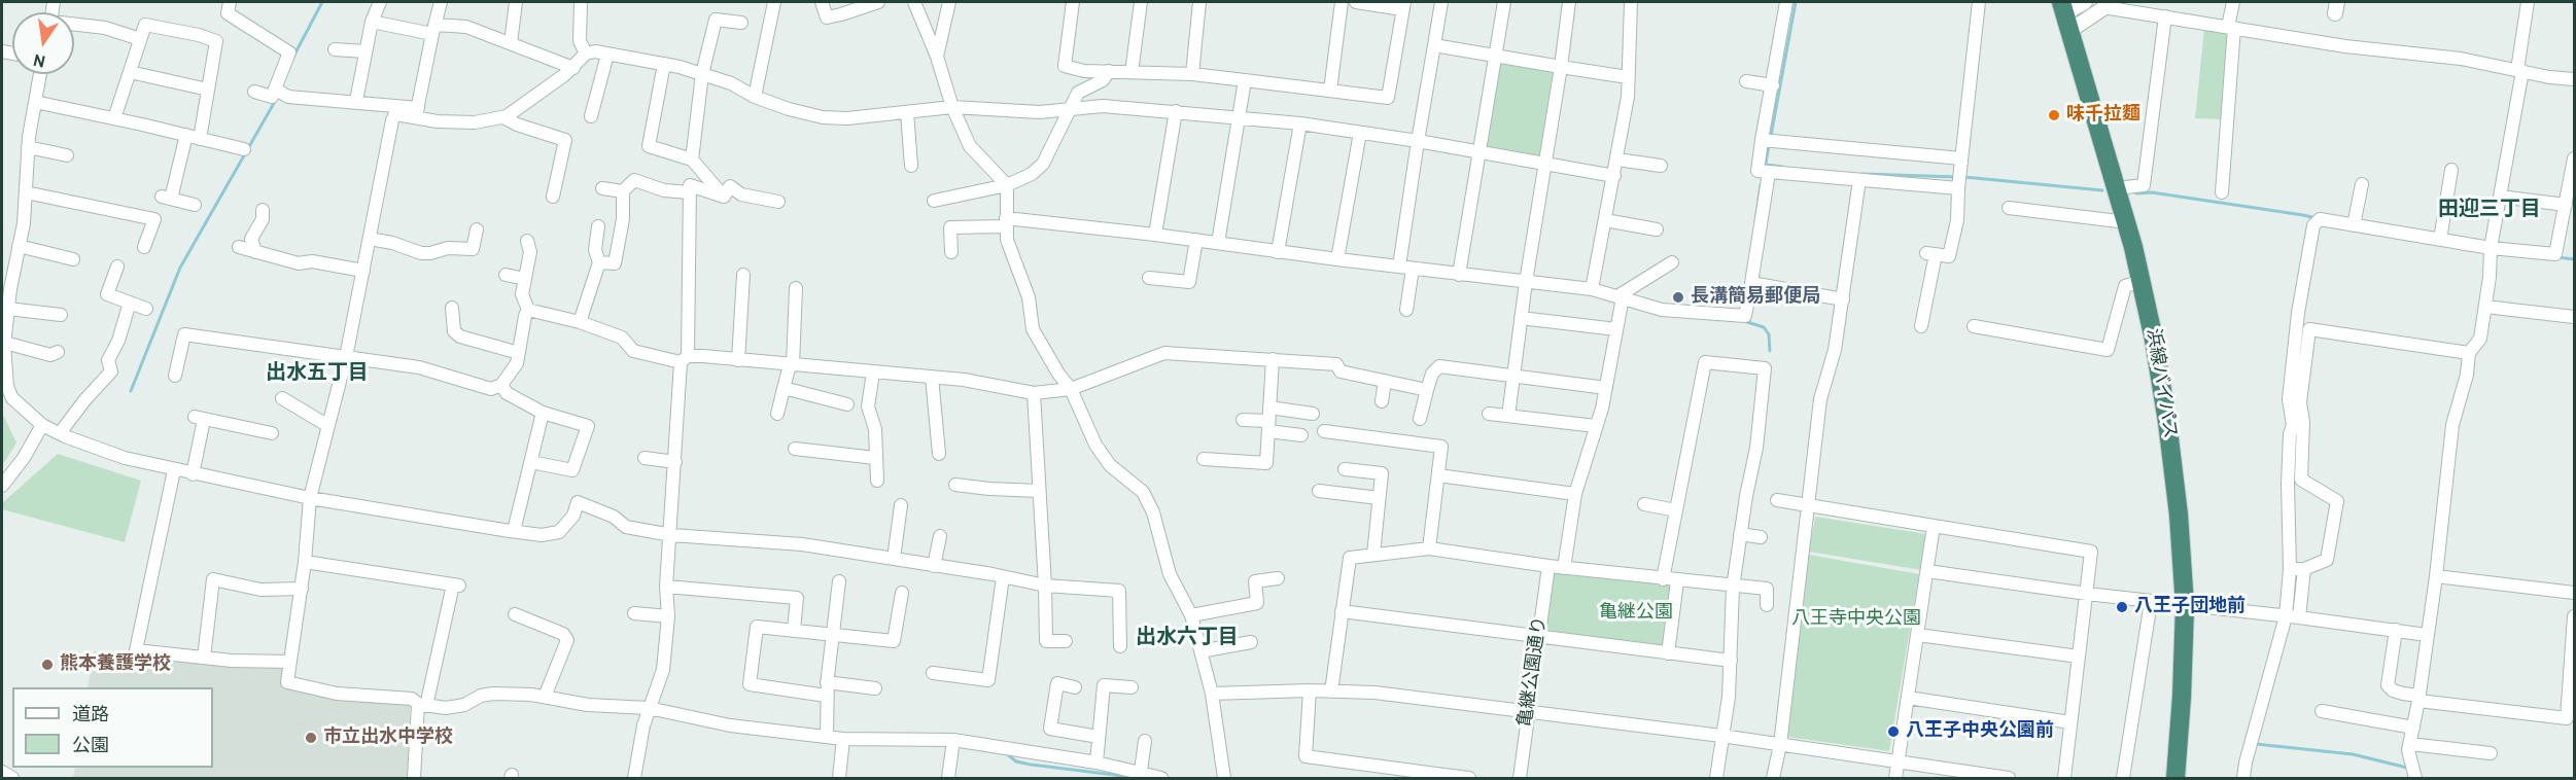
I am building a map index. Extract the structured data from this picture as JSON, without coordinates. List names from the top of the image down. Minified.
{"streets":{"highway":["浜線バイパス"],"street":["亀継公園通り"]},"districts":["田迎三丁目","出水五丁目","出水六丁目"],"parks":["亀継公園","八王寺中央公園"],"places":["味千拉麵","長溝簡易郵便局","八王子団地前","熊本養護学校","八王子中央公園前","市立出水中学校"],"legend":["道路","公園"],"north":"bottom"}
